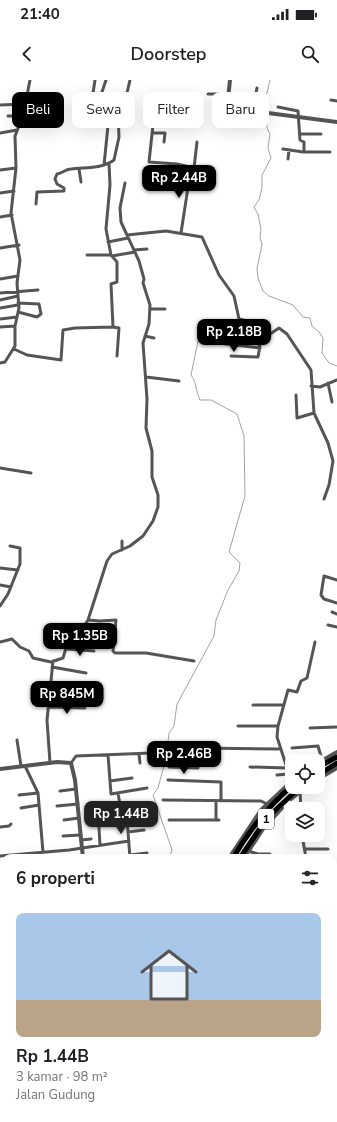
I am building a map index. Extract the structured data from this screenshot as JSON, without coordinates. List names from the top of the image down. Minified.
{"streets":{"highway":["1"]},"page":{"status":"21:40","header":"Doorstep","chip":["Beli","Sewa","Filter","Baru"],"price":["Rp 2.44B","Rp 2.18B","Rp 1.35B","Rp 845M","Rp 2.46B","Rp 1.44B"],"heading":"6 properti","list":[{"name":"Rp 1.44B","note":"3 kamar · 98 m² · Jalan Gudung"}]}}
